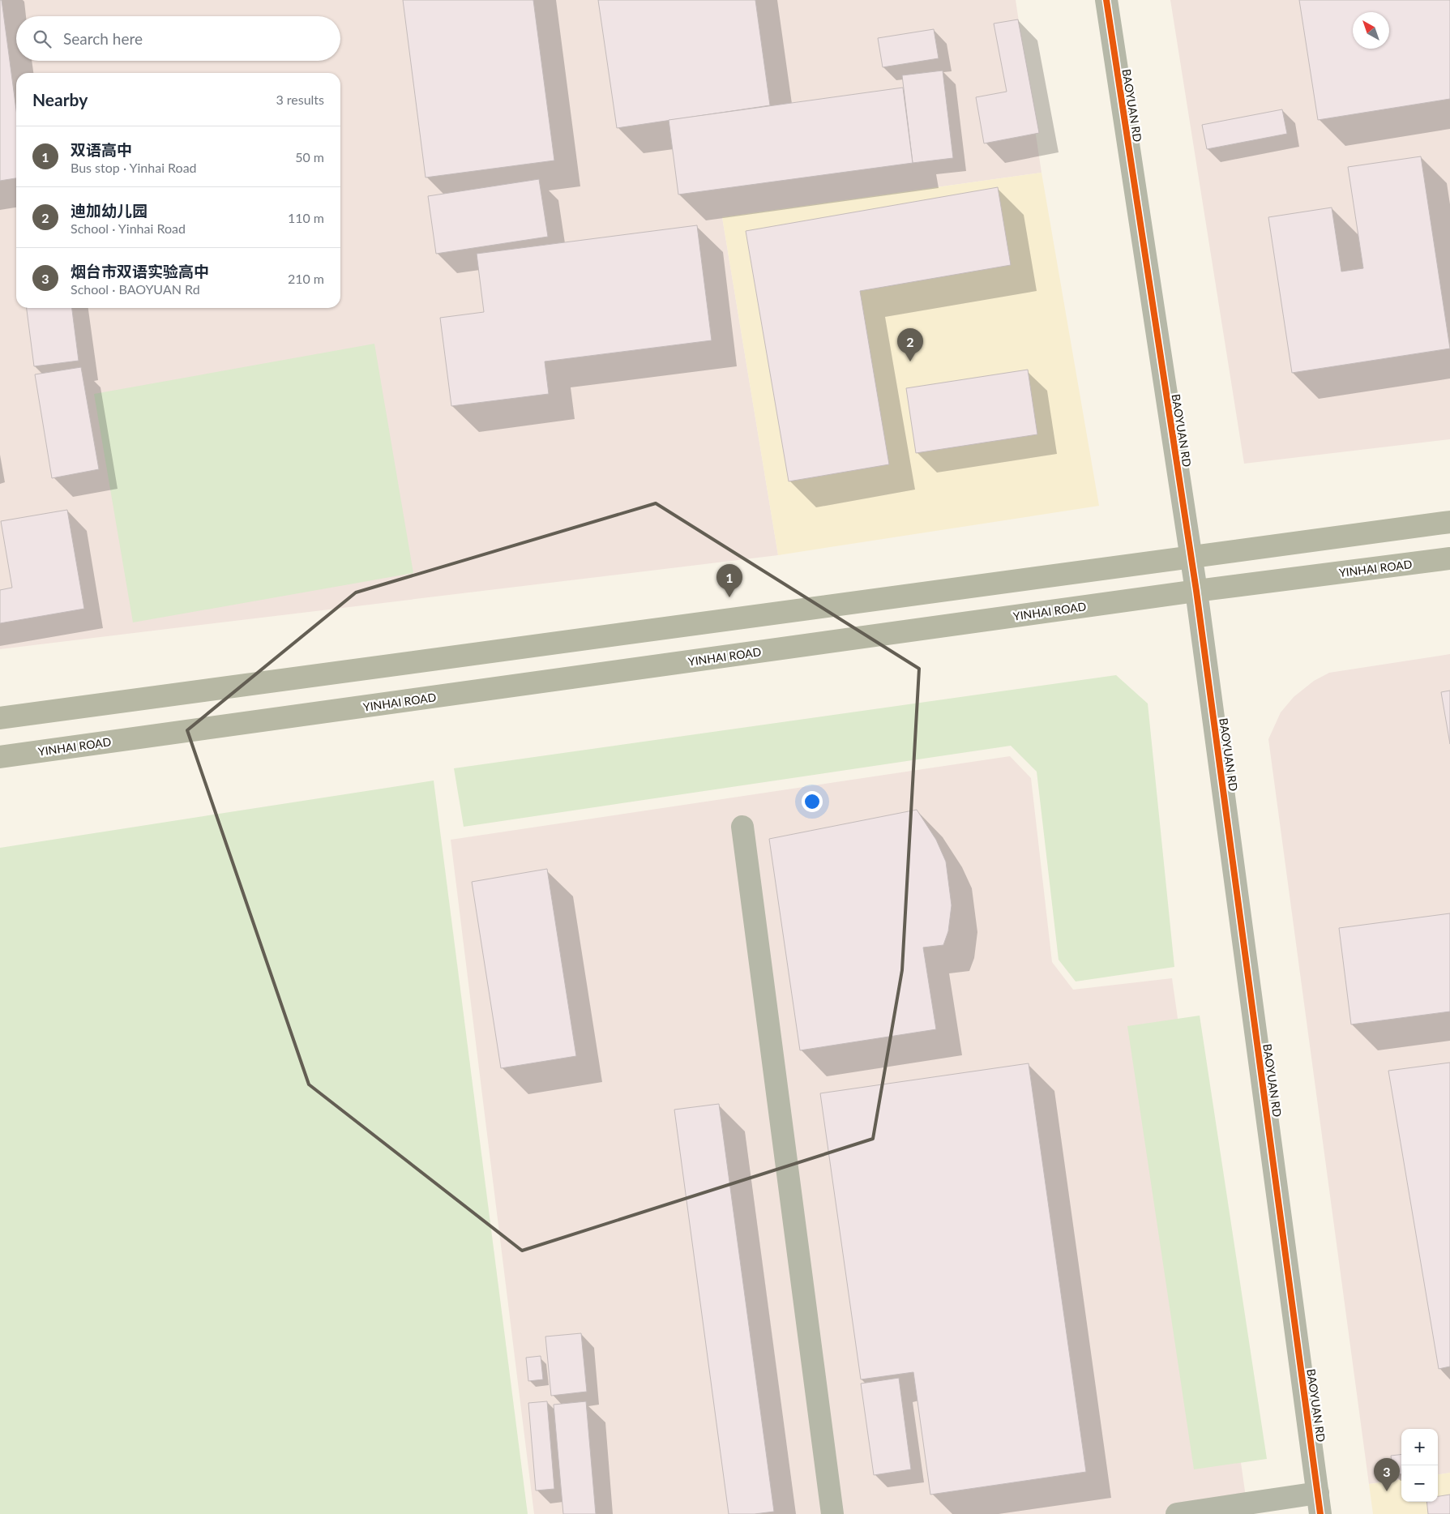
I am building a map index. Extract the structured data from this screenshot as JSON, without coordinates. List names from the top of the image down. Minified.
{"streets":{"main road":["YINHAI ROAD"],"street":["BAOYUAN RD"]},"crossings":[["BAOYUAN RD","YINHAI ROAD"]],"north":"top left","page":{"search":"Search here","heading":["Nearby","3 results"],"list":[{"mark":"1","name":"双语高中","note":"Bus stop · Yinhai Road","value":"50 m"},{"mark":"2","name":"迪加幼儿园","note":"School · Yinhai Road","value":"110 m"},{"mark":"3","name":"烟台市双语实验高中","note":"School · BAOYUAN Rd","value":"210 m"}],"pins":["2","1","3"],"map_buttons":["+","−"]}}
